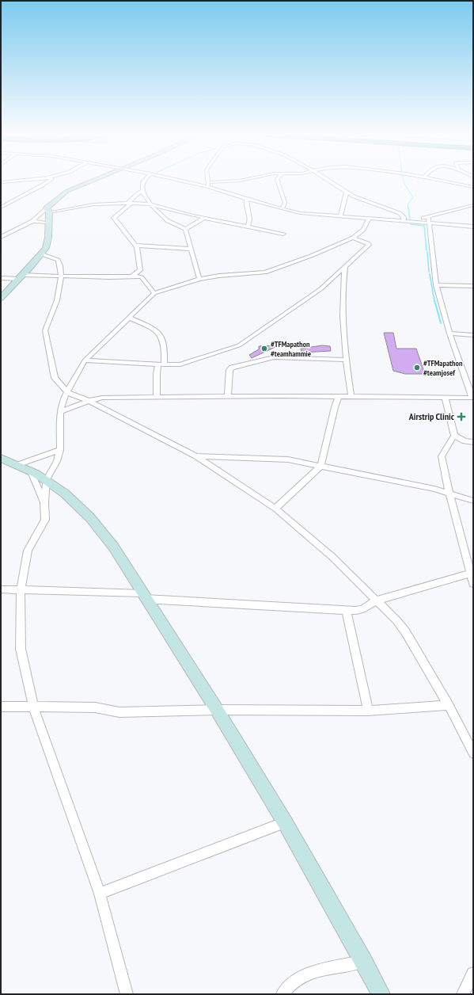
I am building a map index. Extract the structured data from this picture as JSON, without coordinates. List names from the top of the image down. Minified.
{"places":{"other":["#TFMapathon #teamhammie","#TFMapathon #teamjosef"],"health":["Airstrip Clinic"]}}
